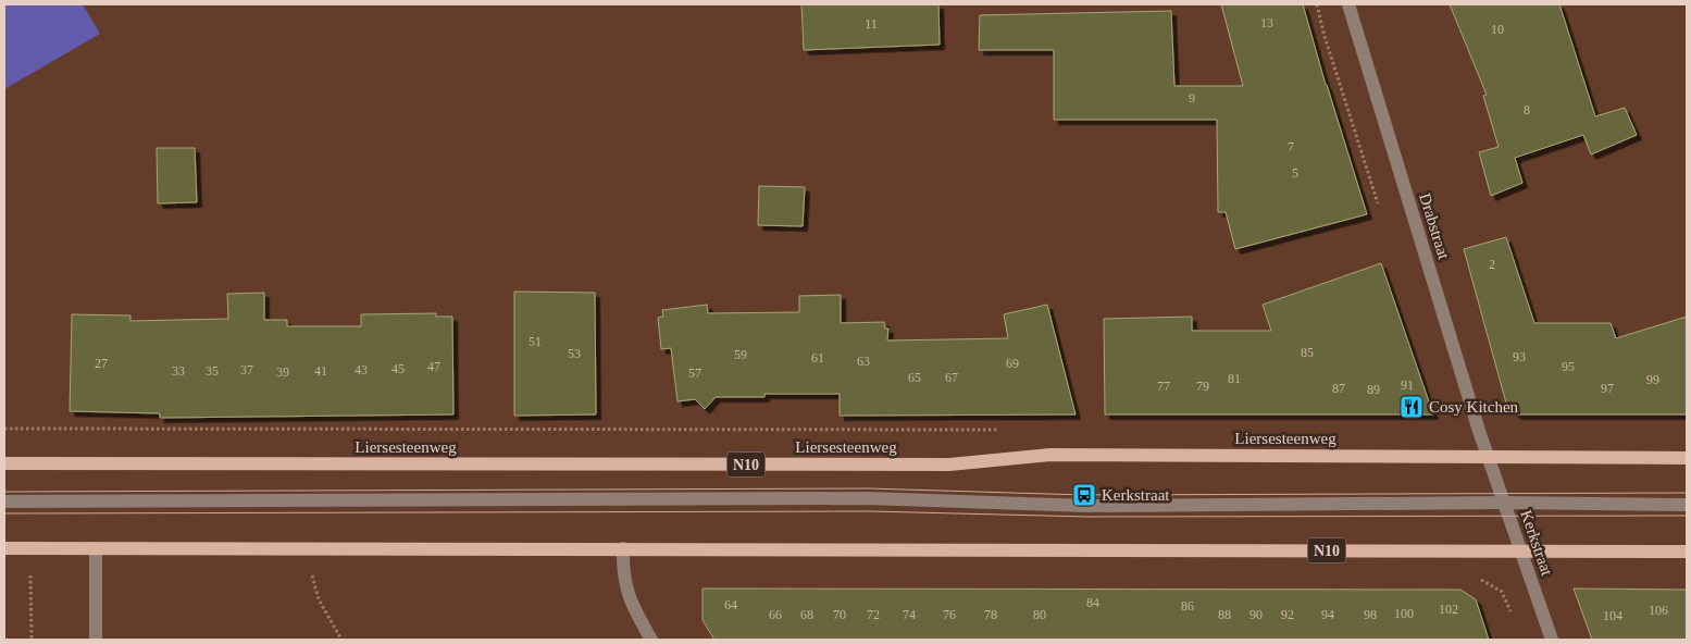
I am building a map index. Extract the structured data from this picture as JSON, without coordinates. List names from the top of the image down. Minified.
{"streets":{"main road":["Liersesteenweg","N10"],"street":["Drabstraat","Kerkstraat"]},"crossings":[["Drabstraat","Liersesteenweg"],["Drabstraat","Kerkstraat"],["Liersesteenweg","Kerkstraat"],["N10","Kerkstraat"]],"places":{"restaurant":["Cosy Kitchen"],"bus stop":["Kerkstraat"]},"house_numbers":["13","11","10","9","8","7","5","2","51","85","53","59","93","61","63","27","69","47","95","45","37","43","33","35","41","39","57","65","67","81","99","91","77","79","87","97","89","84","64","86","102","106","100","66","68","70","72","74","76","78","80","88","90","92","94","98","104"]}
